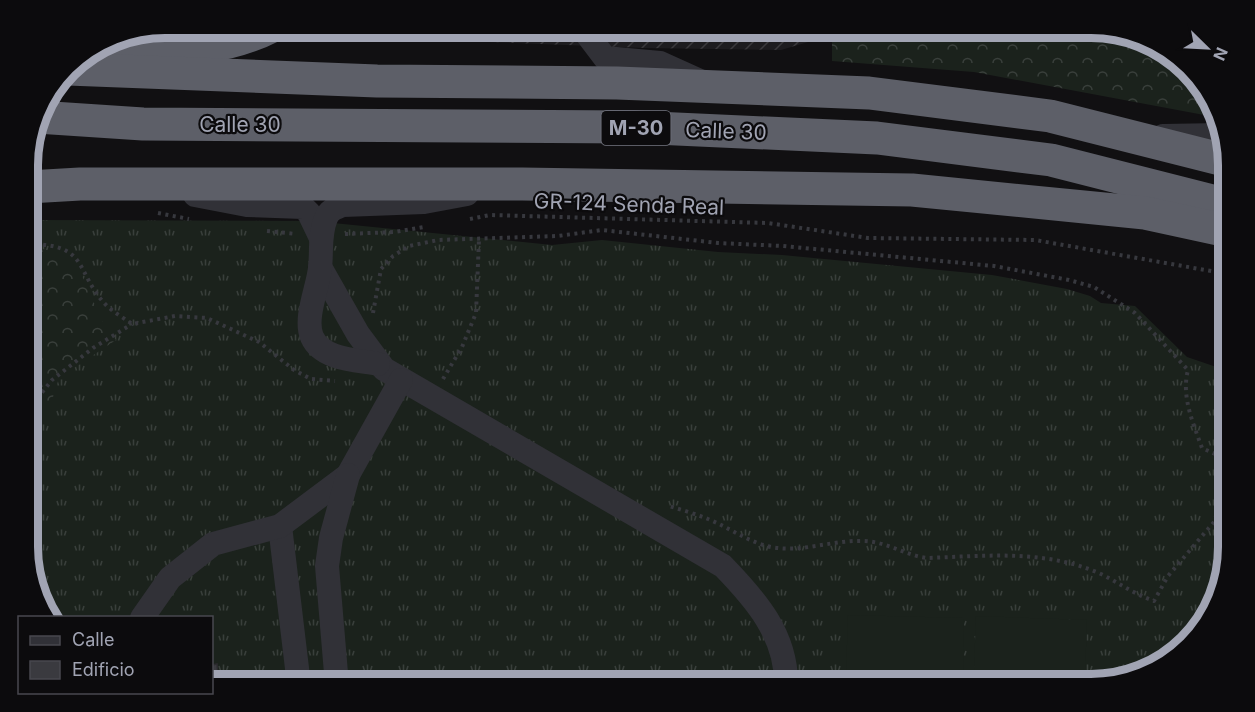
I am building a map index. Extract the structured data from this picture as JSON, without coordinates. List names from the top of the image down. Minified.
{"streets":{"highway":["Calle 30","M-30"],"path":["GR-124 Senda Real"]},"legend":["Calle","Edificio"],"north":"bottom right"}
